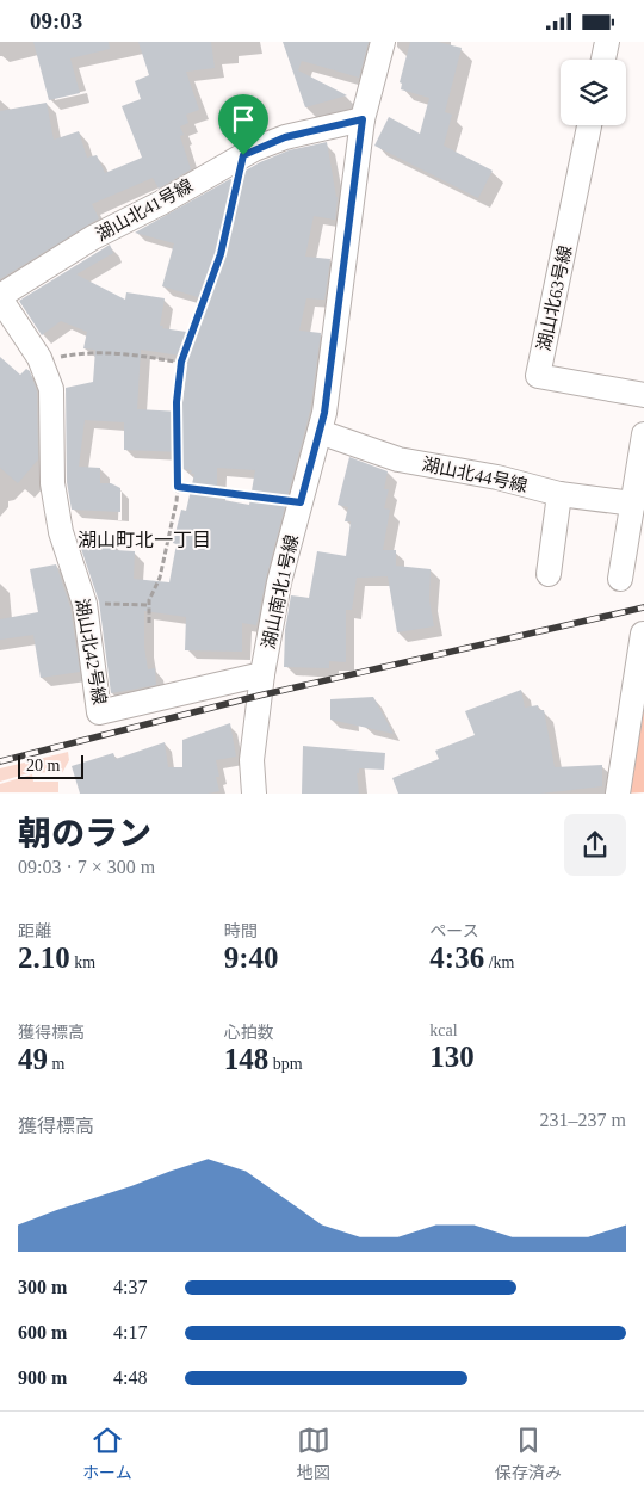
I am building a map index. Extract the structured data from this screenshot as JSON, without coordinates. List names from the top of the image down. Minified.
{"streets":{"street":["湖山北41号線","湖山北63号線","湖山北44号線","湖山南北1号線","湖山北42号線"]},"crossings":[["湖山北41号線","湖山南北1号線"],["湖山北41号線","湖山北42号線"],["湖山北44号線","湖山南北1号線"],["湖山南北1号線","湖山北42号線"]],"districts":["湖山町北一丁目"],"scale_bar":"20 m","page":{"status":"09:03","scale":"20 m","heading":["朝のラン","09:03 · 7 × 300 m"],"stats":[["距離","2.10 km"],["時間","9:40"],["ペース","4:36 /km"],["獲得標高","49 m"],["心拍数","148 bpm"],["kcal","130"]],"chart":["獲得標高","231–237 m"],"list":[{"name":"300 m","note":"4:37"},{"name":"600 m","note":"4:17"},{"name":"900 m","note":"4:48"}],"tabs":["ホーム","地図","保存済み"]}}
